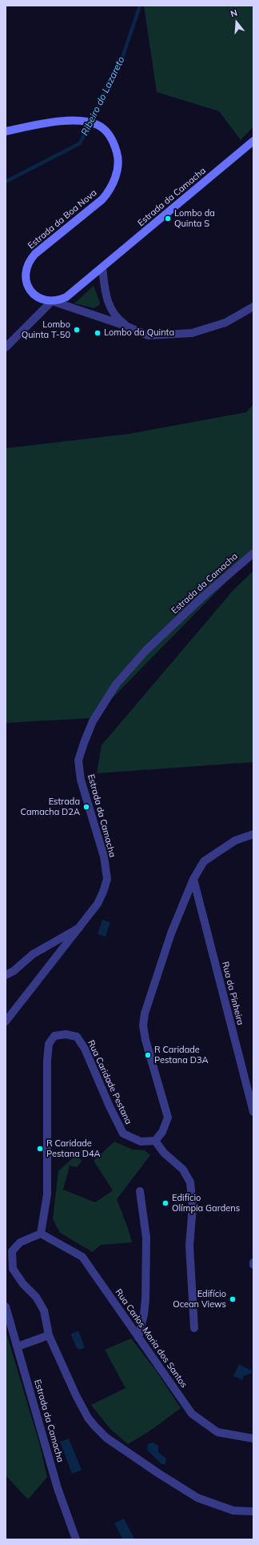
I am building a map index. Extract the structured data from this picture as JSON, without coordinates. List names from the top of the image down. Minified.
{"streets":{"main road":["Estrada da Camacha","Estrada da Boa Nova"],"street":["Rua da Pinheira","Rua Caridade Pestana","Rua Carlos Maria dos Santos"]},"crossings":[["Estrada da Camacha","Estrada da Boa Nova"],["Rua Caridade Pestana","Rua Carlos Maria dos Santos"]],"water":["Ribeiro do Lazareto"],"places":["Lombo da Quinta S","Lombo Quinta T-50","Lombo da Quinta","Estrada Camacha D2A","R Caridade Pestana D3A","R Caridade Pestana D4A","Edifício Olímpia Gardens","Edifício Ocean Views"],"north":"top"}
